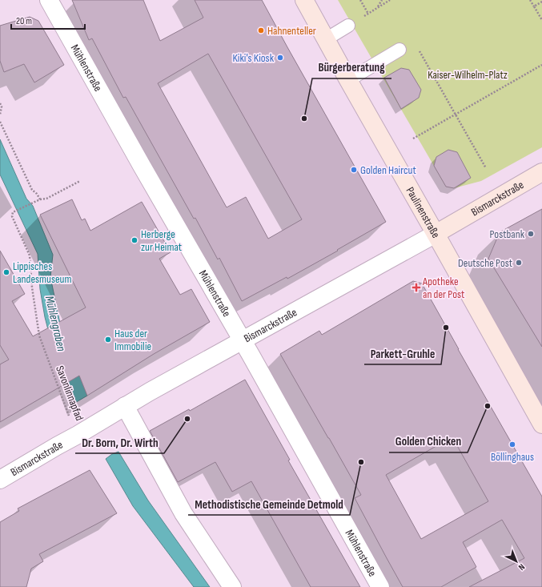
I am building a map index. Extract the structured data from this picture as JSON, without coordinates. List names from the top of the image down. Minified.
{"streets":{"main road":["Bismarckstraße","Paulinenstraße"],"street":["Mühlenstraße"],"path":["Savonlinnapfad"]},"crossings":[["Mühlenstraße","Bismarckstraße"],["Bismarckstraße","Paulinenstraße"],["Bismarckstraße","Savonlinnapfad"]],"water":["Mühlengraben"],"parks":["Kaiser-Wilhelm-Platz"],"places":{"other":["Hahnenteller","Kiki's Kiosk","Bürgerberatung","Golden Haircut","Postbank","Herberge zur Heimat","Deutsche Post","Lippisches Landesmuseum","Parkett-Gruhle","Haus der Immobilie","Golden Chicken","Dr. Born, Dr. Wirth","Böllinghaus","Methodistische Gemeinde Detmold"],"health":["Apotheke an der Post"]},"scale_bar":"20 m","north":"bottom right"}
